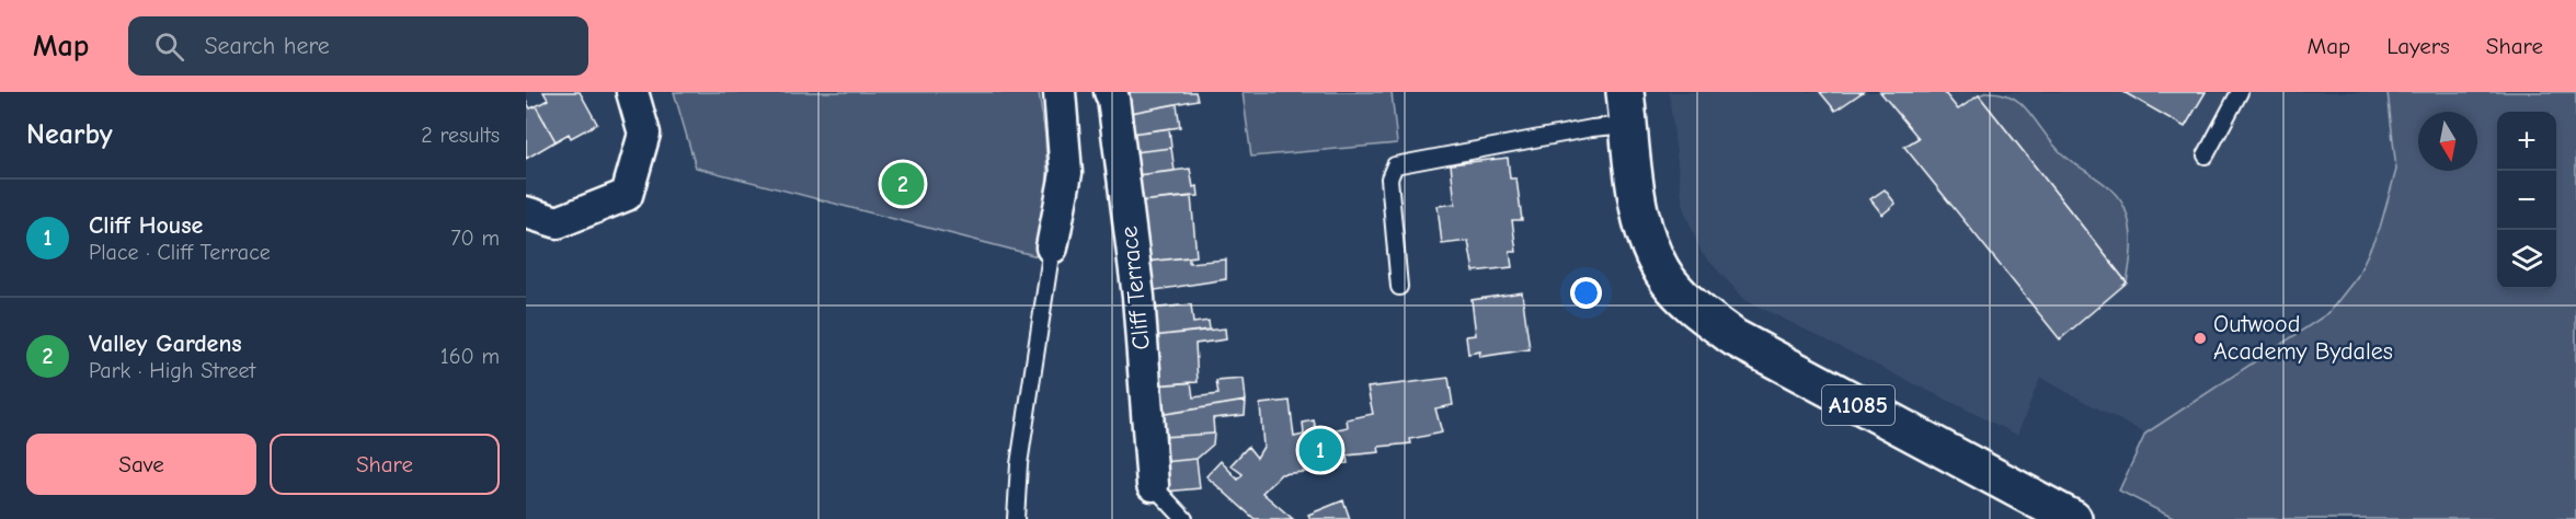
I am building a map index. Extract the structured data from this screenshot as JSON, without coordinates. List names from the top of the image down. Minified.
{"streets":{"main road":["A1085"],"street":["Cliff Terrace"]},"places":["Outwood Academy Bydales"],"north":"bottom","page":{"header":"Map","search":"Search here","nav":["Map","Layers","Share"],"heading":["Nearby","2 results"],"map_buttons":["+","−"],"pins":["2","1"],"list":[{"mark":"1","name":"Cliff House","note":"Place · Cliff Terrace","value":"70 m"},{"mark":"2","name":"Valley Gardens","note":"Park · High Street","value":"160 m"}],"buttons":["Save","Share"]}}
